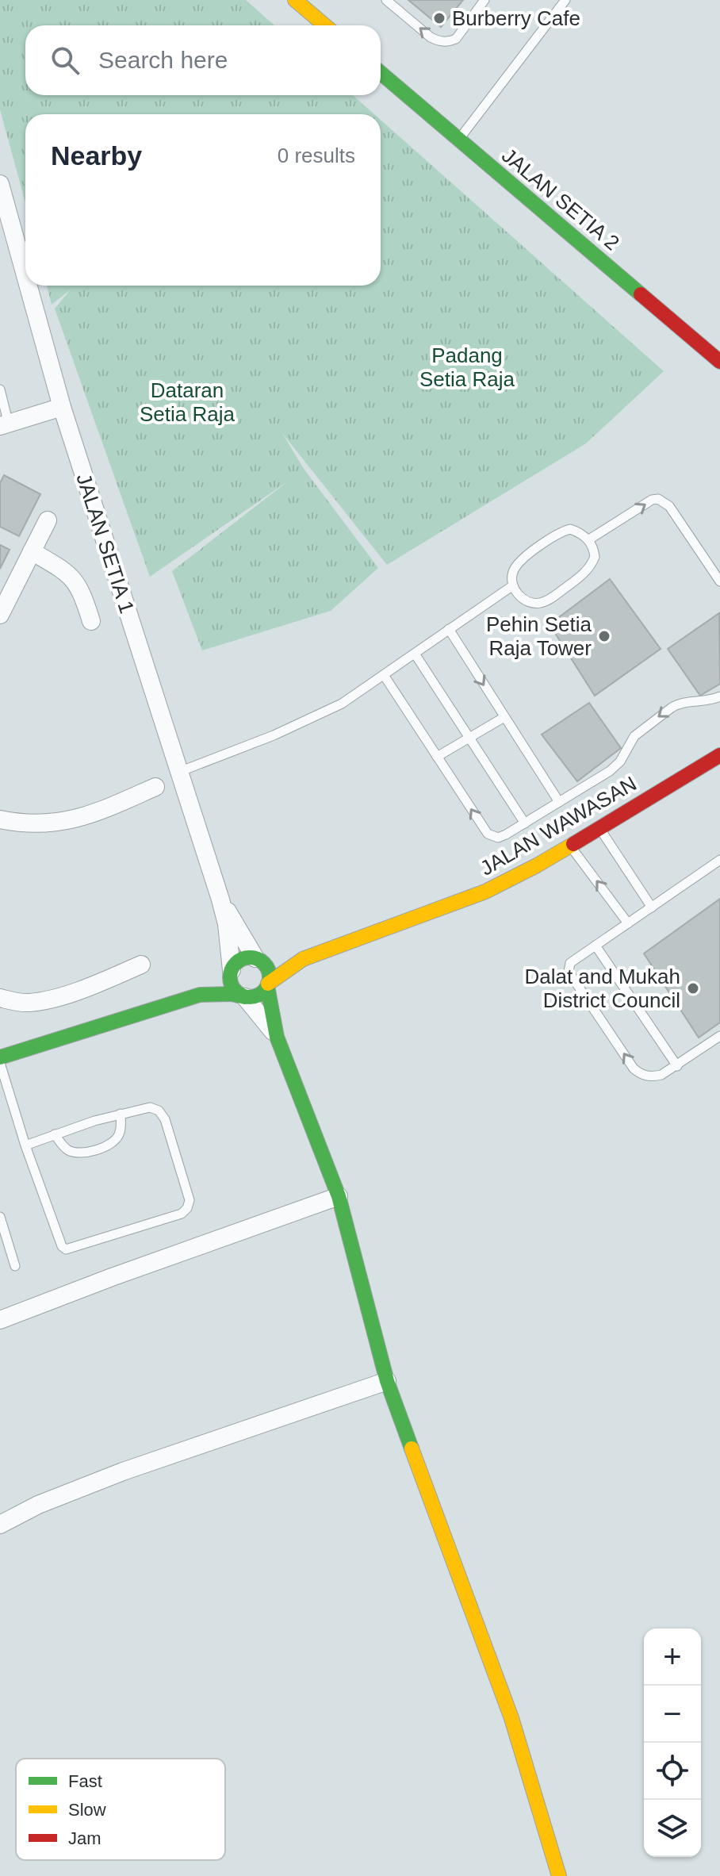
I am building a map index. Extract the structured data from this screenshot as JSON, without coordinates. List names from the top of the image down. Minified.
{"streets":{"street":["JALAN SETIA 2","JALAN SETIA 1","JALAN WAWASAN"]},"crossings":[["JALAN SETIA 1","JALAN WAWASAN"]],"parks":["Padang Setia Raja","Dataran Setia Raja"],"places":["Burberry Cafe","Pehin Setia Raja Tower","Dalat and Mukah District Council"],"legend":["Fast","Slow","Jam"],"page":{"search":"Search here","heading":["Nearby","0 results"],"map_buttons":["+","−"]}}
